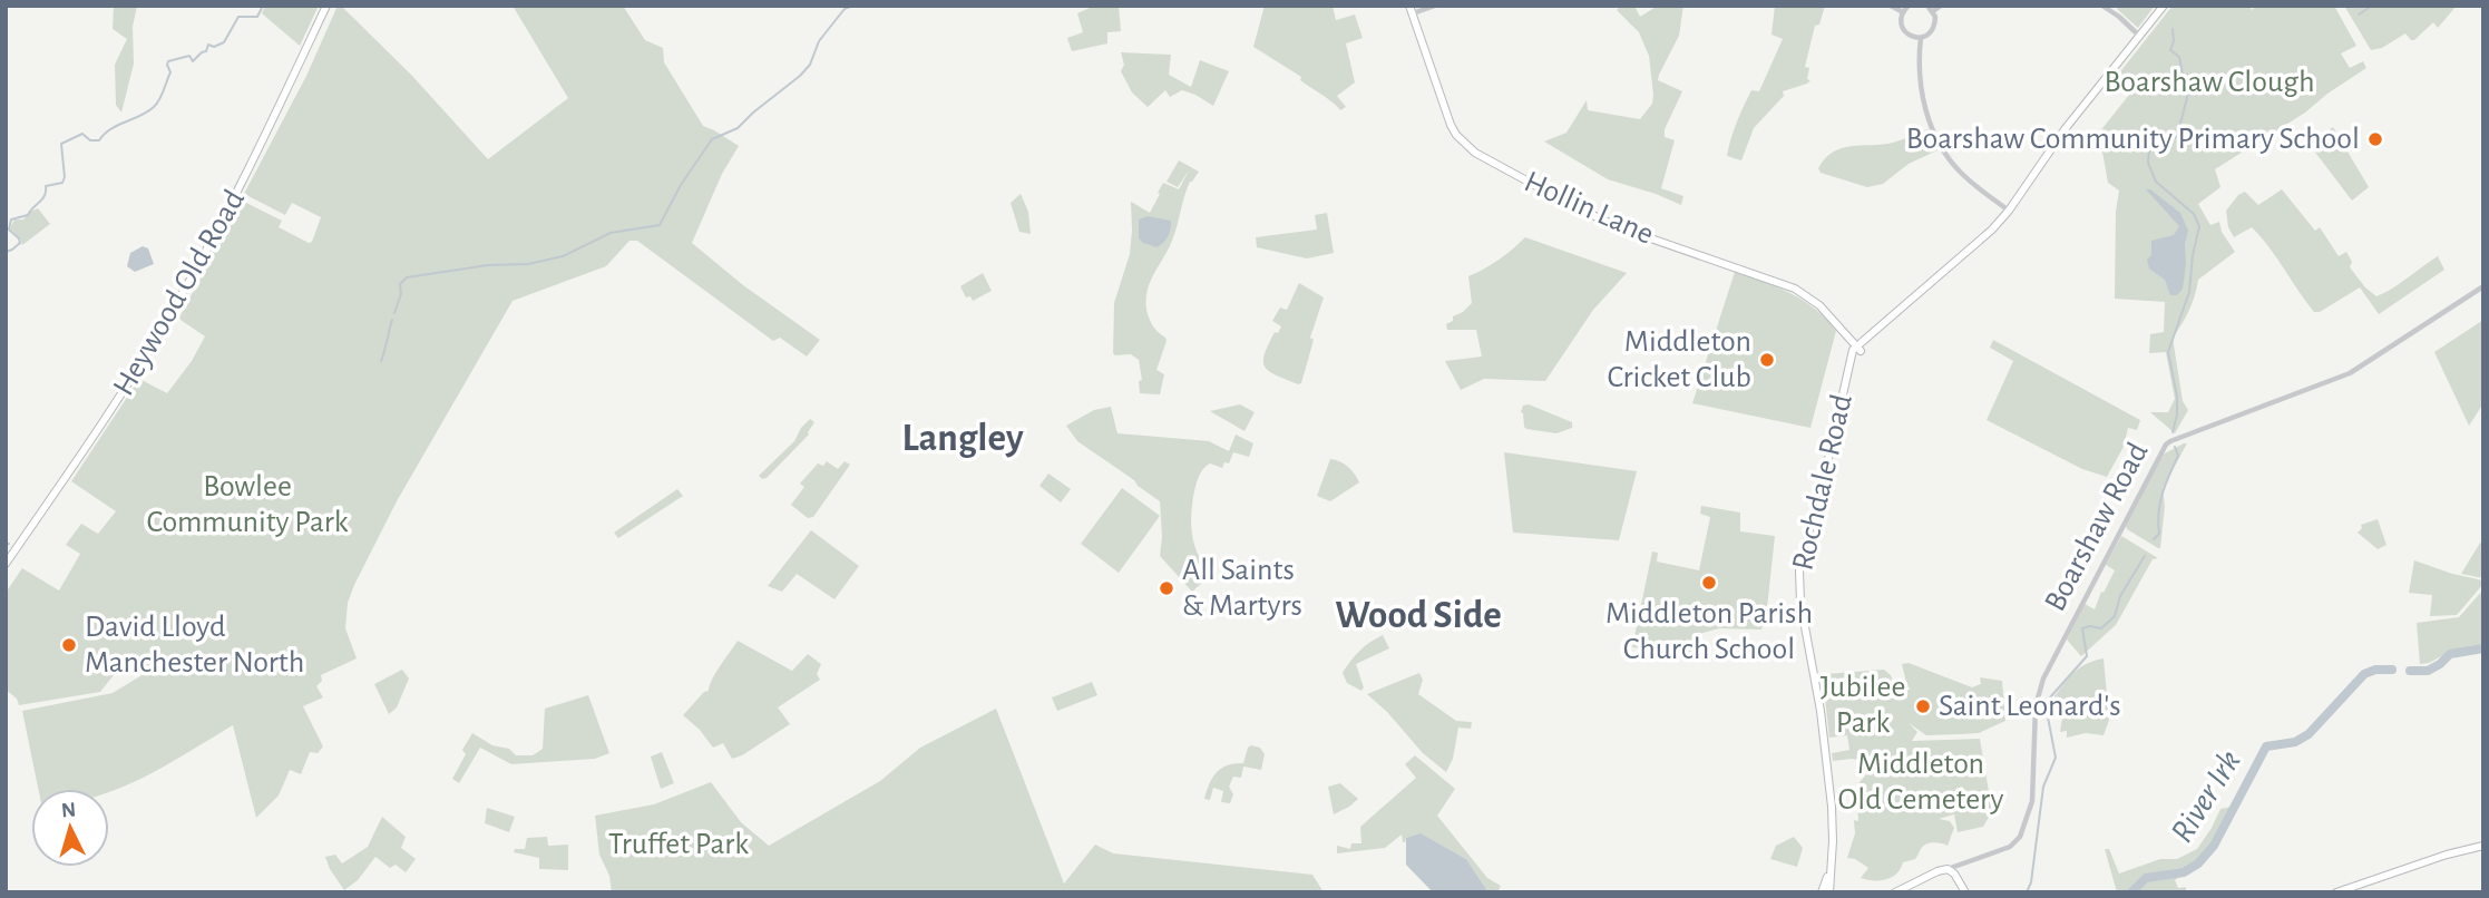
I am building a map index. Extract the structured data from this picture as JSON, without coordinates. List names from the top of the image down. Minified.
{"streets":{"main road":["Hollin Lane","Heywood Old Road","Rochdale Road"],"street":["Boarshaw Road"]},"crossings":[["Hollin Lane","Rochdale Road"]],"districts":["Langley","Wood Side"],"water":["River Irk"],"parks":["Boarshaw Clough","Bowlee Community Park","Jubilee Park","Middleton Old Cemetery","Truffet Park"],"places":["Boarshaw Community Primary School","Middleton Cricket Club","Middleton Parish Church School","All Saints & Martyrs","David Lloyd Manchester North","Saint Leonard's"],"north":"top"}
